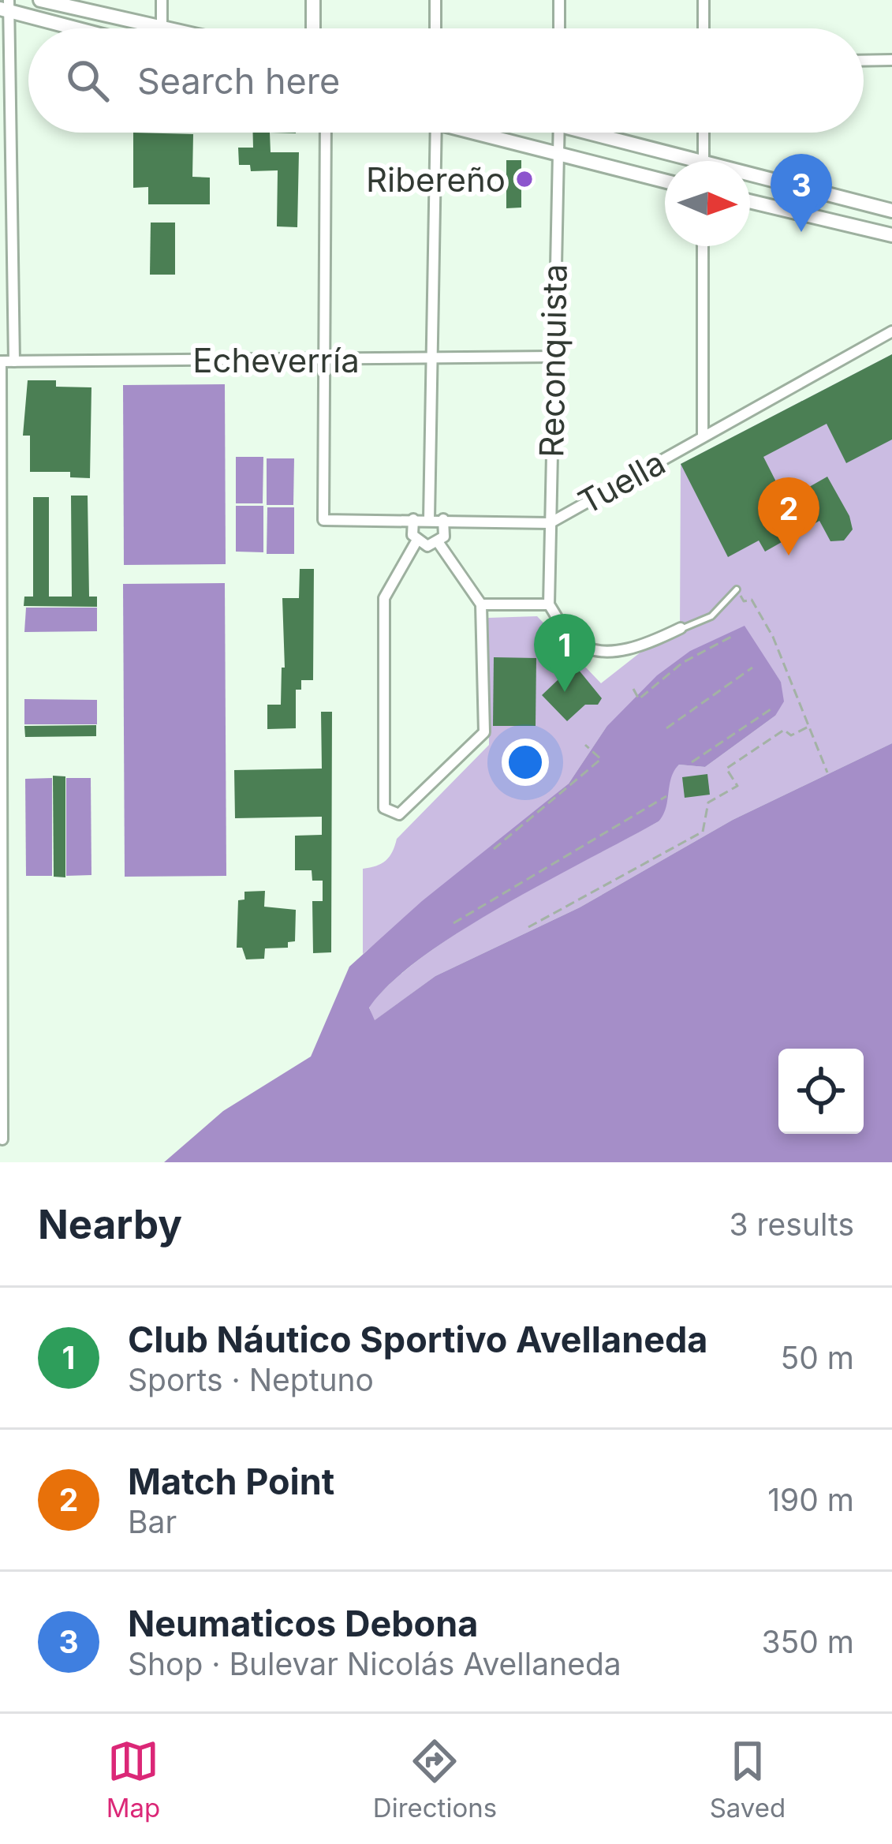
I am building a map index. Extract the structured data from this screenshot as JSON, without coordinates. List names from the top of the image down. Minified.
{"streets":{"street":["Echeverría","Reconquista","Tuella"]},"crossings":[["Echeverría","Reconquista"],["Echeverría","Tuella"],["Reconquista","Tuella"]],"places":["Ribereño"],"north":"right","page":{"search":"Search here","pins":["3","2","1"],"heading":["Nearby","3 results"],"list":[{"mark":"1","name":"Club Náutico Sportivo Avellaneda","note":"Sports · Neptuno","value":"50 m"},{"mark":"2","name":"Match Point","note":"Bar","value":"190 m"},{"mark":"3","name":"Neumaticos Debona","note":"Shop · Bulevar Nicolás Avellaneda","value":"350 m"}],"nav":["Map","Directions","Saved"]}}
